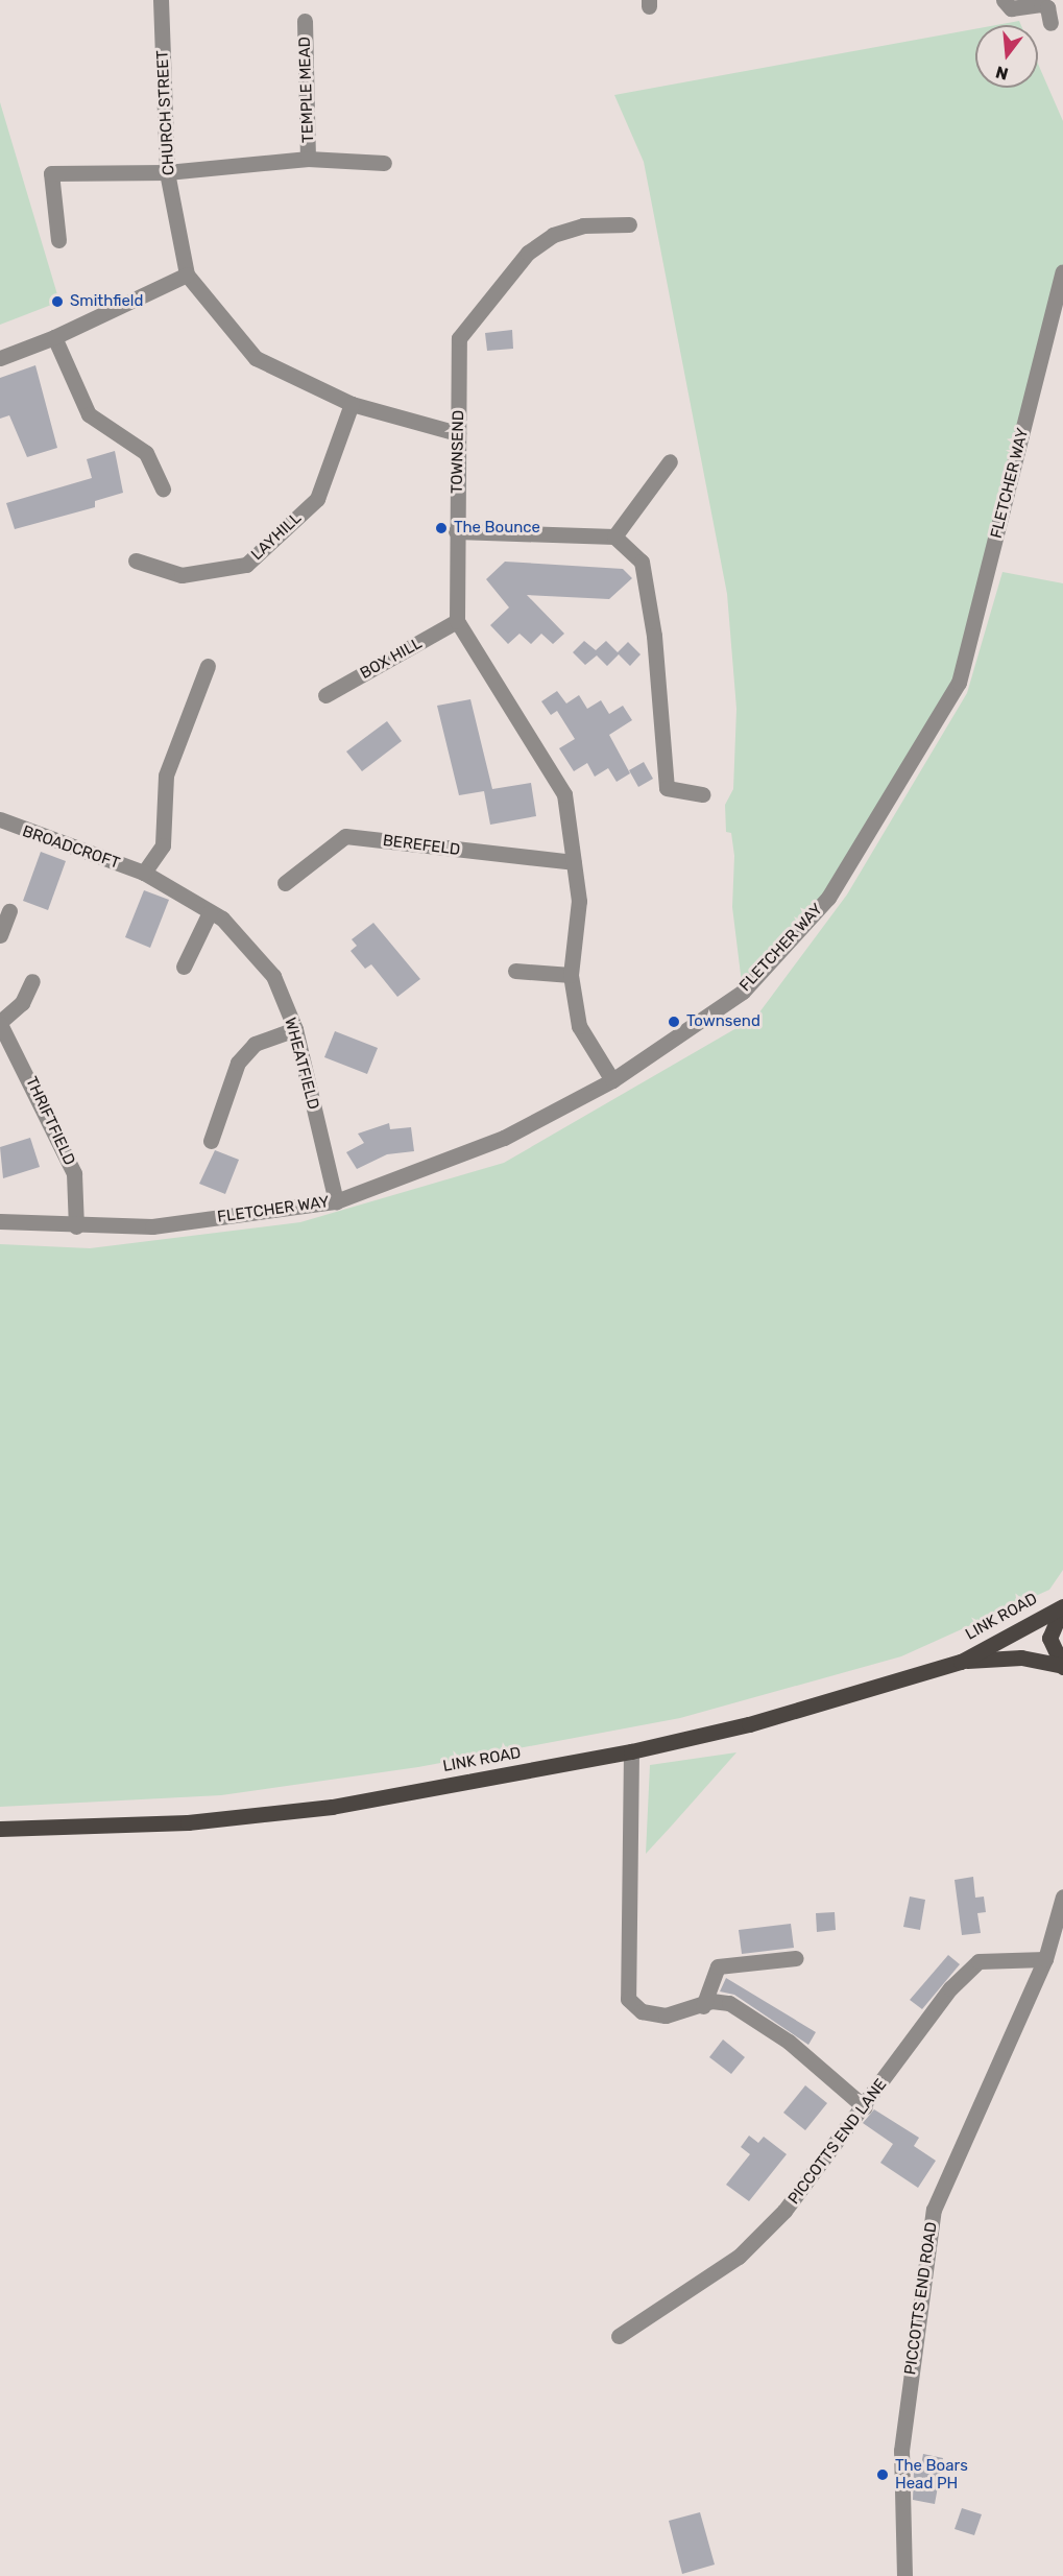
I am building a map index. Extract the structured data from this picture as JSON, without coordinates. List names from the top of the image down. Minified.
{"streets":{"main road":["LINK ROAD"],"street":["TEMPLE MEAD","CHURCH STREET","TOWNSEND","FLETCHER WAY","LAYHILL","BOX HILL","BEREFELD","BROADCROFT","WHEATFIELD","THRIFTFIELD","PICCOTTS END LANE","PICCOTTS END ROAD"]},"crossings":[["TEMPLE MEAD","CHURCH STREET"],["CHURCH STREET","TOWNSEND"],["CHURCH STREET","LAYHILL"],["TOWNSEND","BOX HILL"],["FLETCHER WAY","WHEATFIELD"],["FLETCHER WAY","THRIFTFIELD"],["BROADCROFT","WHEATFIELD"],["PICCOTTS END LANE","PICCOTTS END ROAD"]],"places":["Smithfield","The Bounce","Townsend","The Boars Head PH"],"north":"bottom"}
